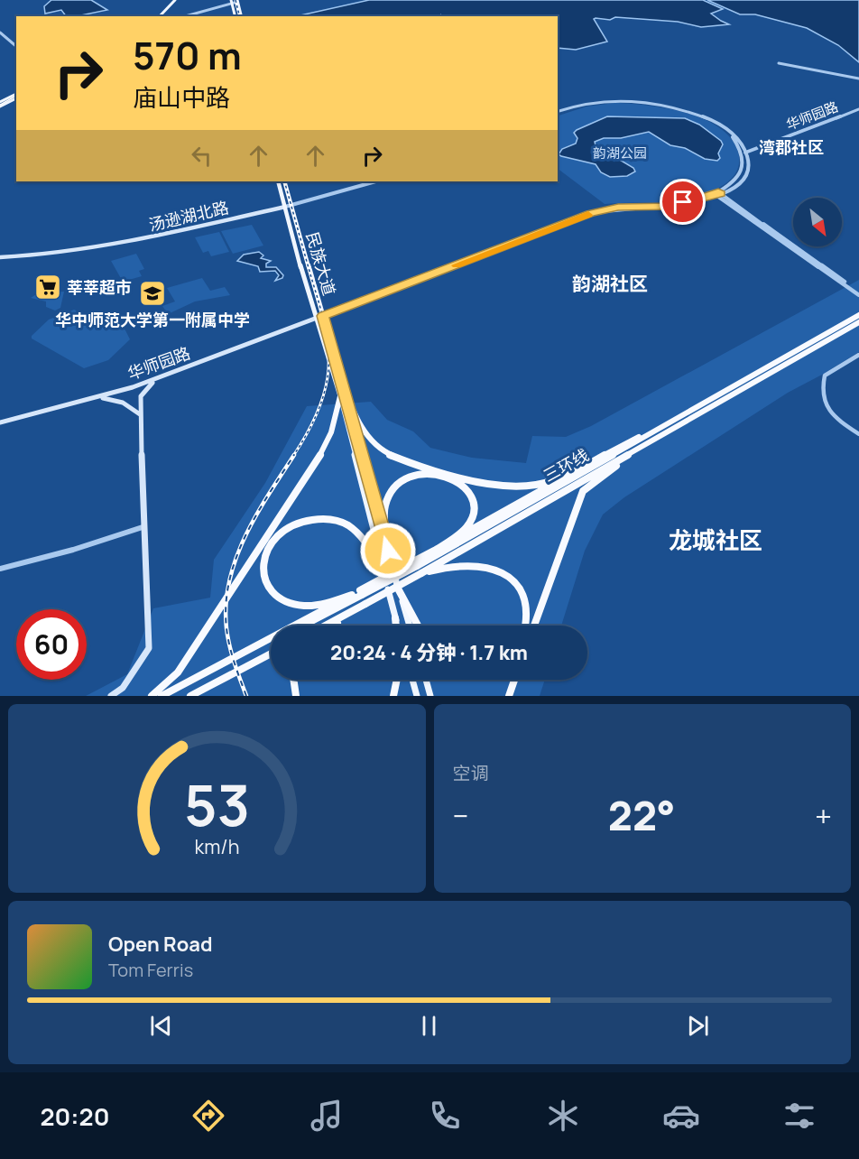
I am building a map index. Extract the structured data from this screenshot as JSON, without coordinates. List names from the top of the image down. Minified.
{"streets":{"highway":["三环线"],"main road":["华师园路","汤逊湖北路","民族大道"]},"crossings":[["华师园路","民族大道"],["汤逊湖北路","民族大道"]],"districts":["湾郡社区","韵湖社区","龙城社区"],"parks":["韵湖公园"],"places":{"supermarket":["莘莘超市"],"school or university":["华中师范大学第一附属中学"]},"north":"bottom right","page":{"turn":["570 m","庙山中路"],"limit":"60","trip":"20:24 · 4 分钟 · 1.7 km","tile":"空调","heat":["−","22°","+"],"song":["Open Road","Tom Ferris"],"tabs":"20:20","gauge":["53","km/h"]}}
